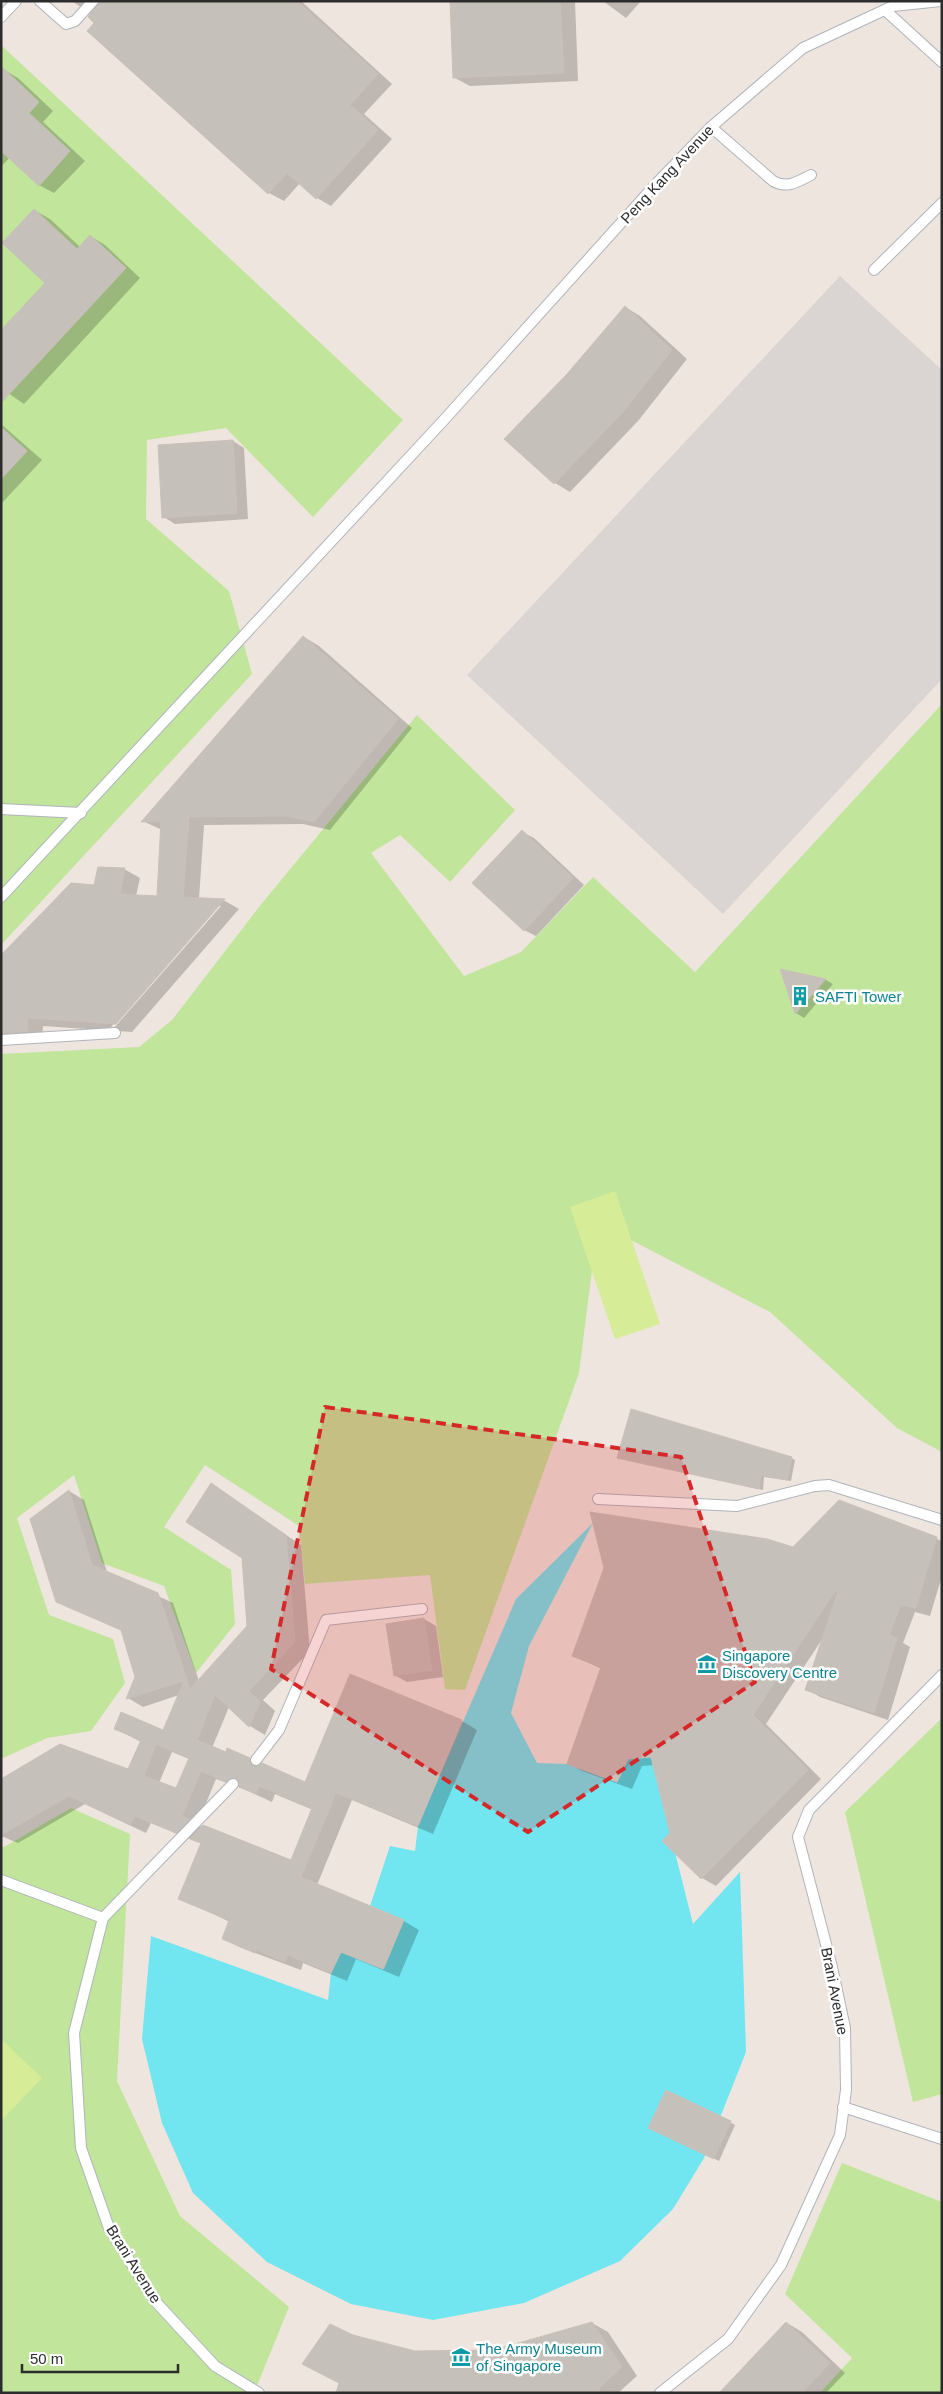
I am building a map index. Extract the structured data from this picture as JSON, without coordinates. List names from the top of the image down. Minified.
{"streets":{"lane":["Peng Kang Avenue","Brani Avenue"]},"places":{"building":["SAFTI Tower"],"museum":["Singapore Discovery Centre","The Army Museum of Singapore"]},"scale_bar":"50 m"}
